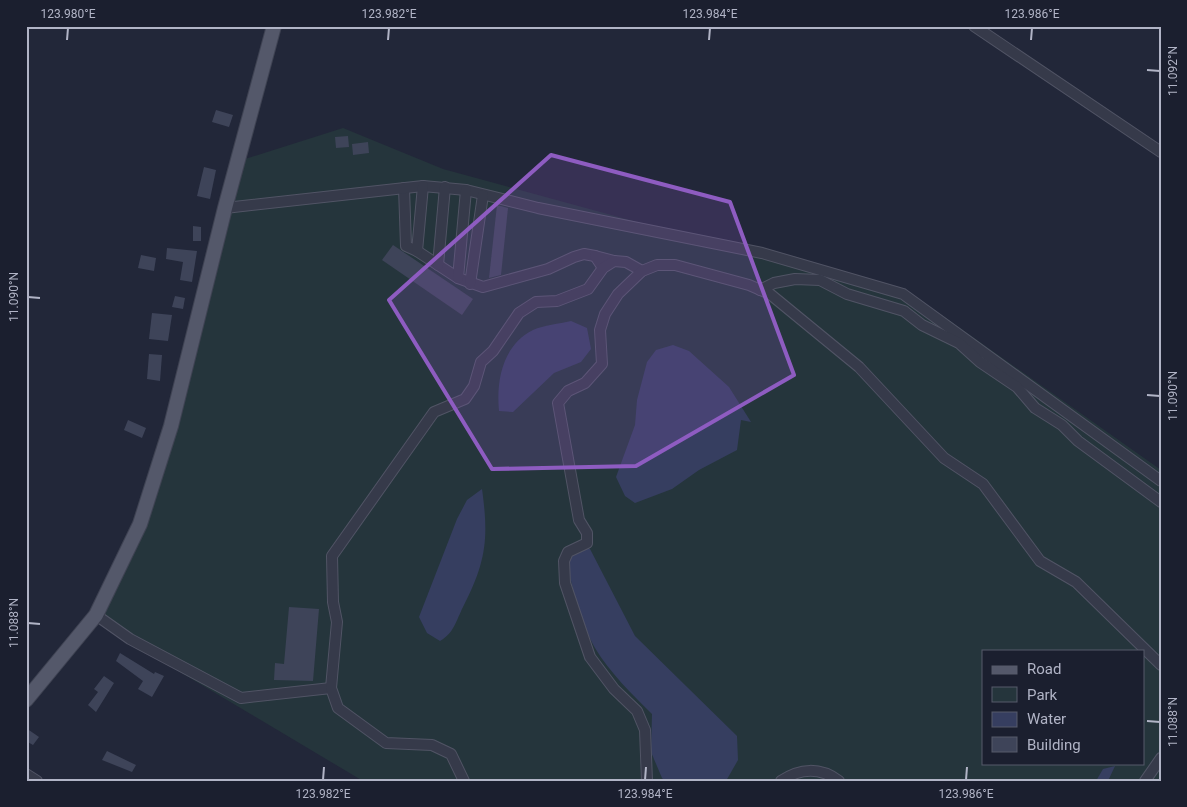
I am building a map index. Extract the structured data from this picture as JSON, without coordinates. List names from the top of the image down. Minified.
{"legend":["Road","Park","Water","Building"],"coordinates":["123.980°E","123.982°E","123.984°E","123.986°E","11.092°N","11.090°N","11.088°N"]}
